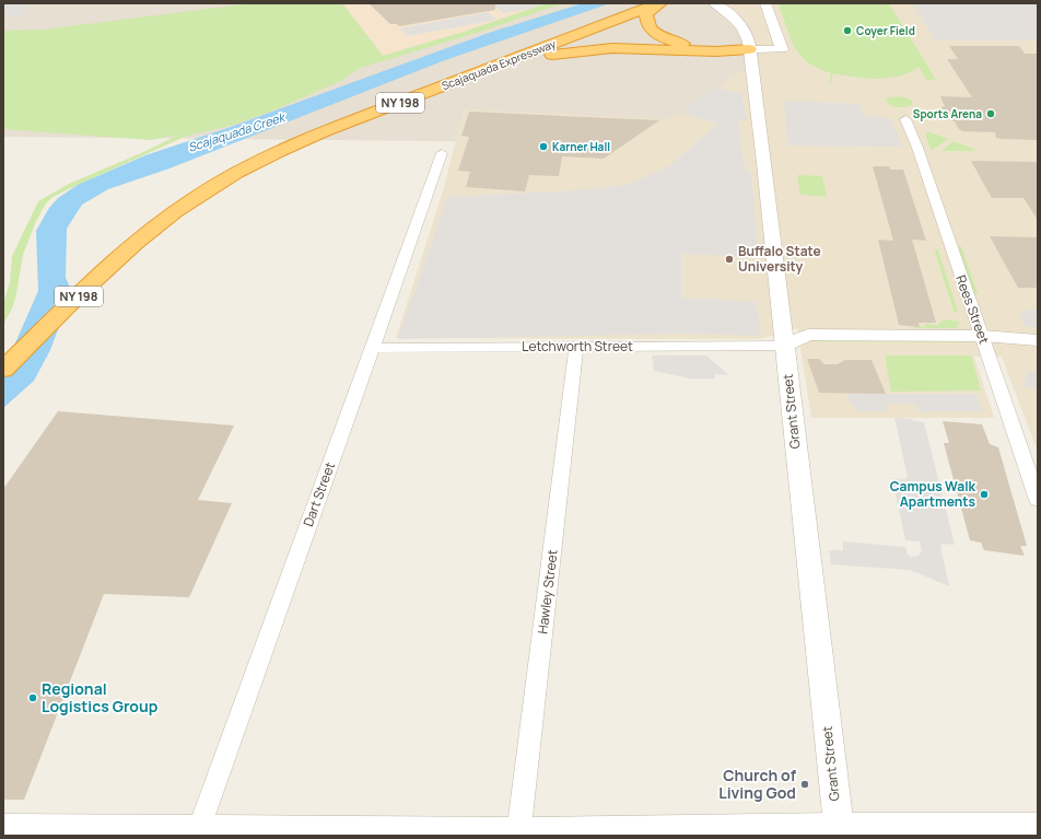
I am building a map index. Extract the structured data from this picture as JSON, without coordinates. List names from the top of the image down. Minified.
{"streets":{"highway":["Scajaquada Expressway","NY 198"],"street":["Rees Street","Letchworth Street","Grant Street","Dart Street","Hawley Street"]},"crossings":[["Rees Street","Letchworth Street"],["Letchworth Street","Grant Street"],["Letchworth Street","Dart Street"],["Letchworth Street","Hawley Street"]],"water":["Scajaquada Creek"],"places":["Coyer Field","Sports Arena","Karner Hall","Buffalo State University","Campus Walk Apartments","Regional Logistics Group","Church of Living God"]}
